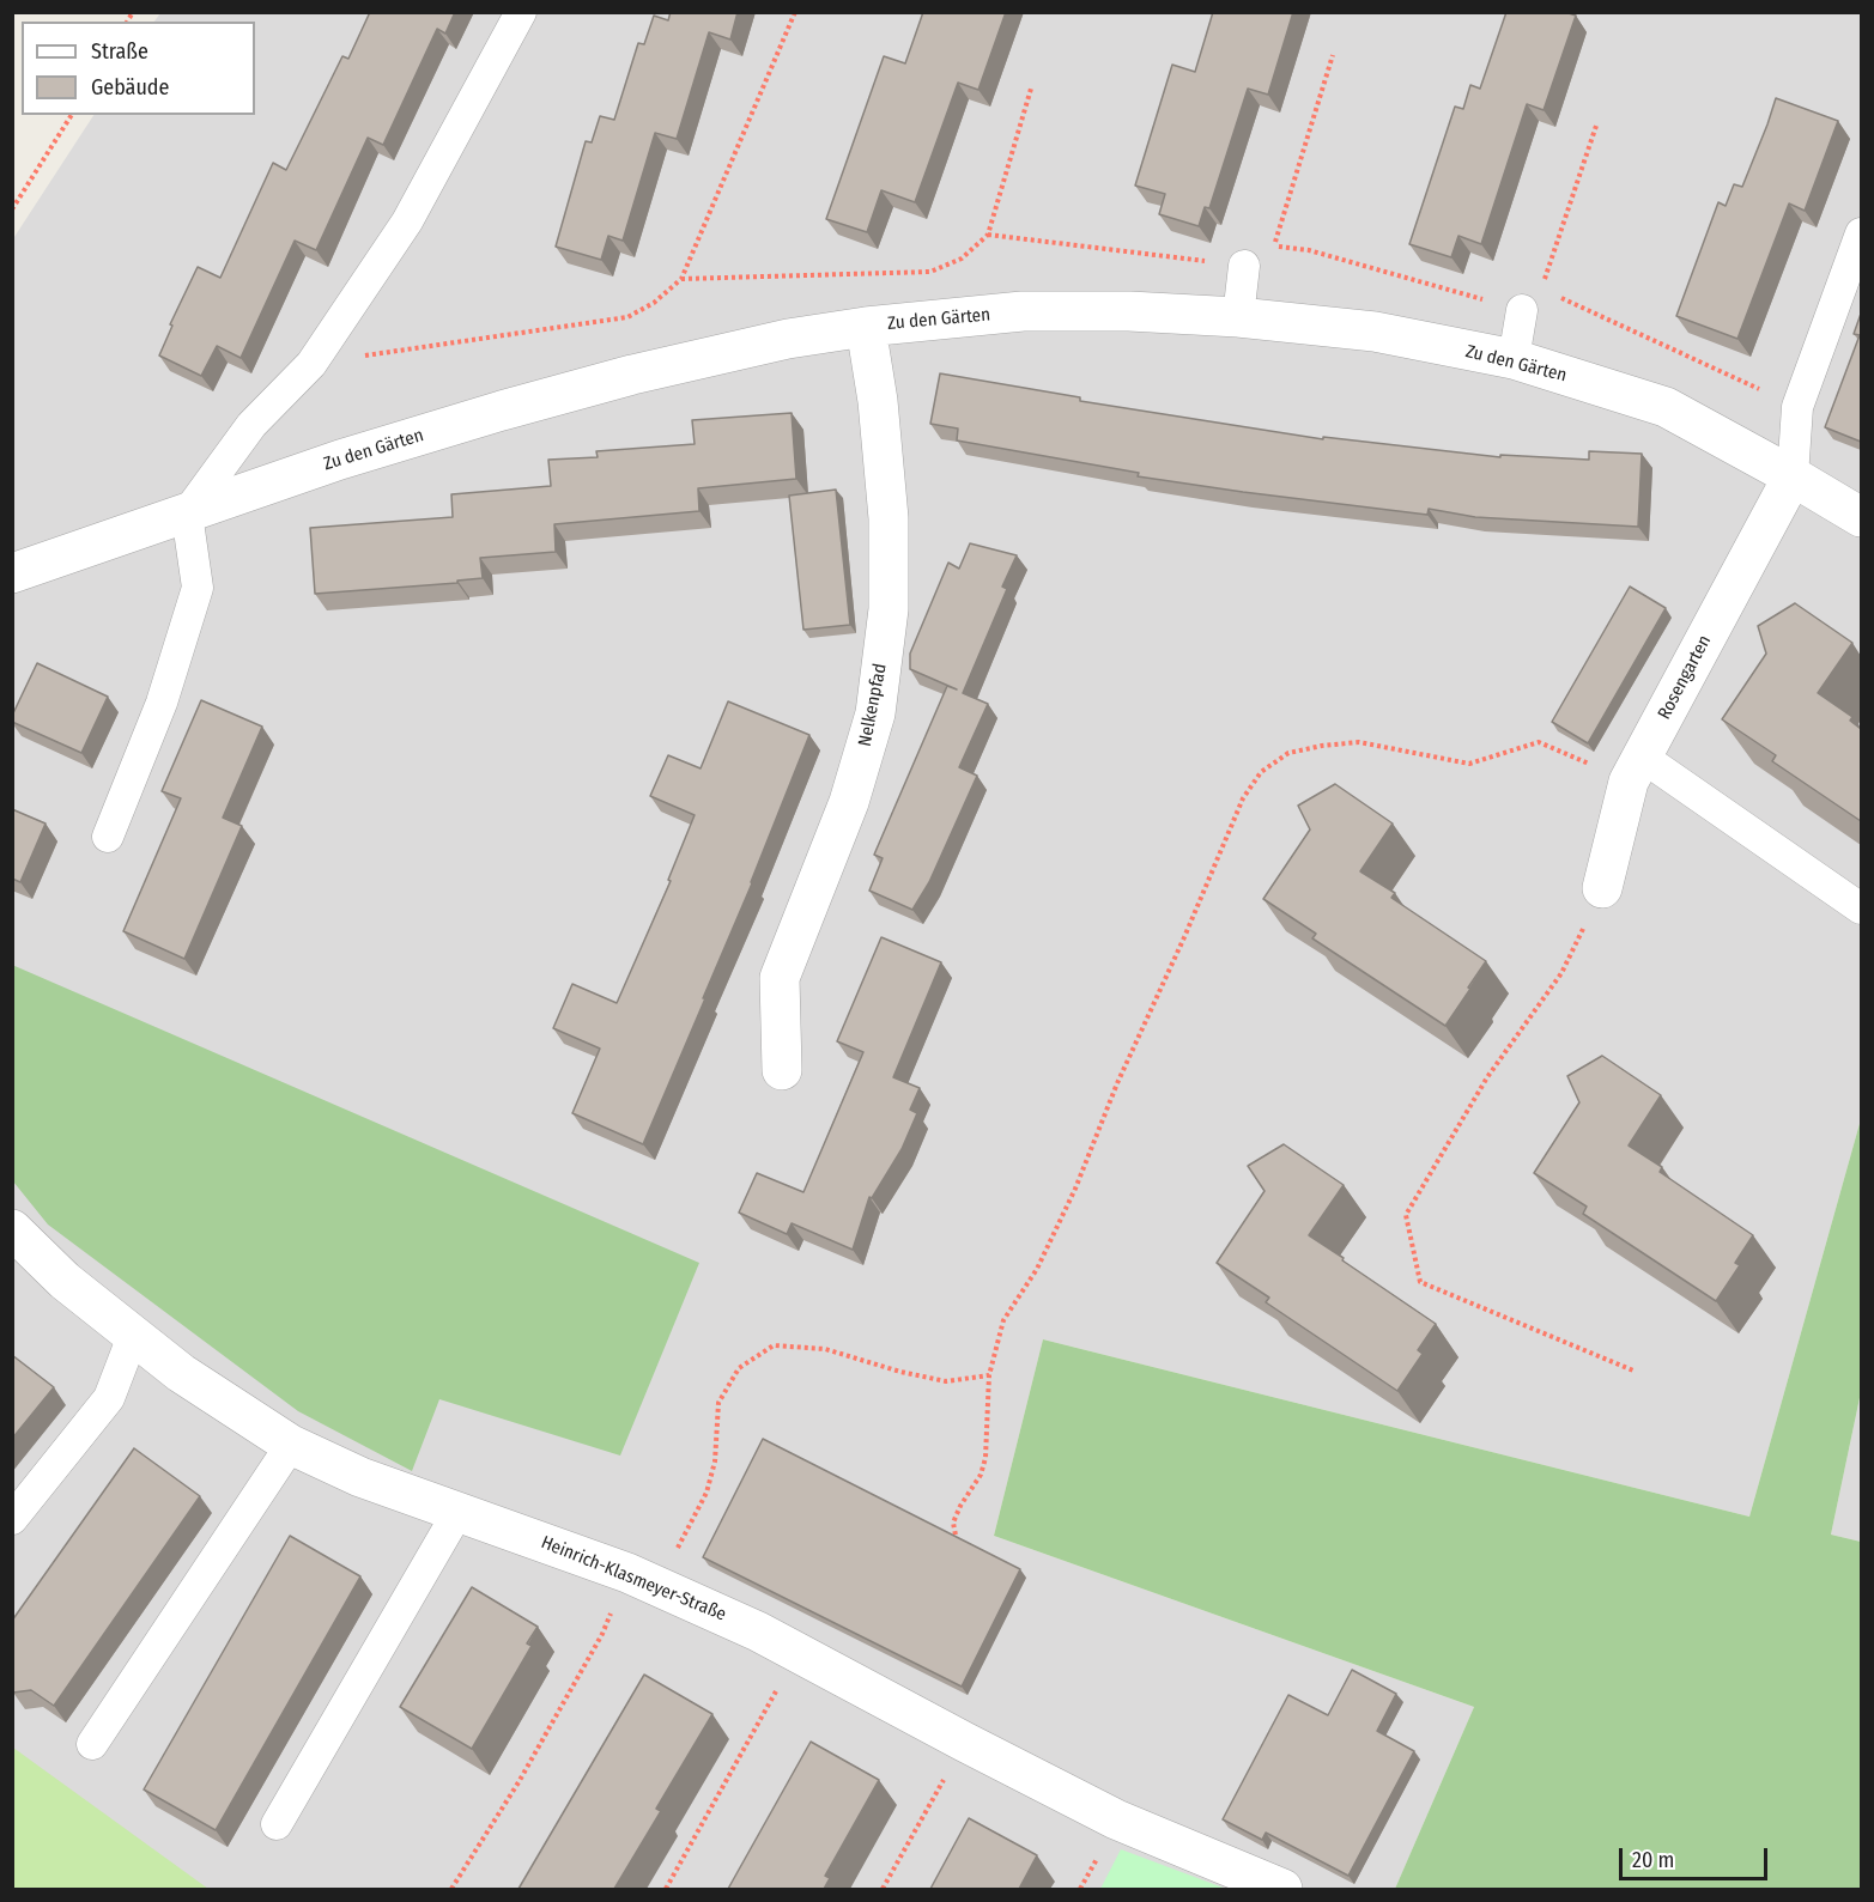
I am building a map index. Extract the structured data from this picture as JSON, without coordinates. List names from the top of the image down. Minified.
{"streets":{"street":["Zu den Gärten","Rosengarten","Nelkenpfad","Heinrich-Klasmeyer-Straße"]},"crossings":[["Zu den Gärten","Rosengarten"],["Zu den Gärten","Nelkenpfad"]],"legend":["Straße","Gebäude"],"scale_bar":"20 m"}
